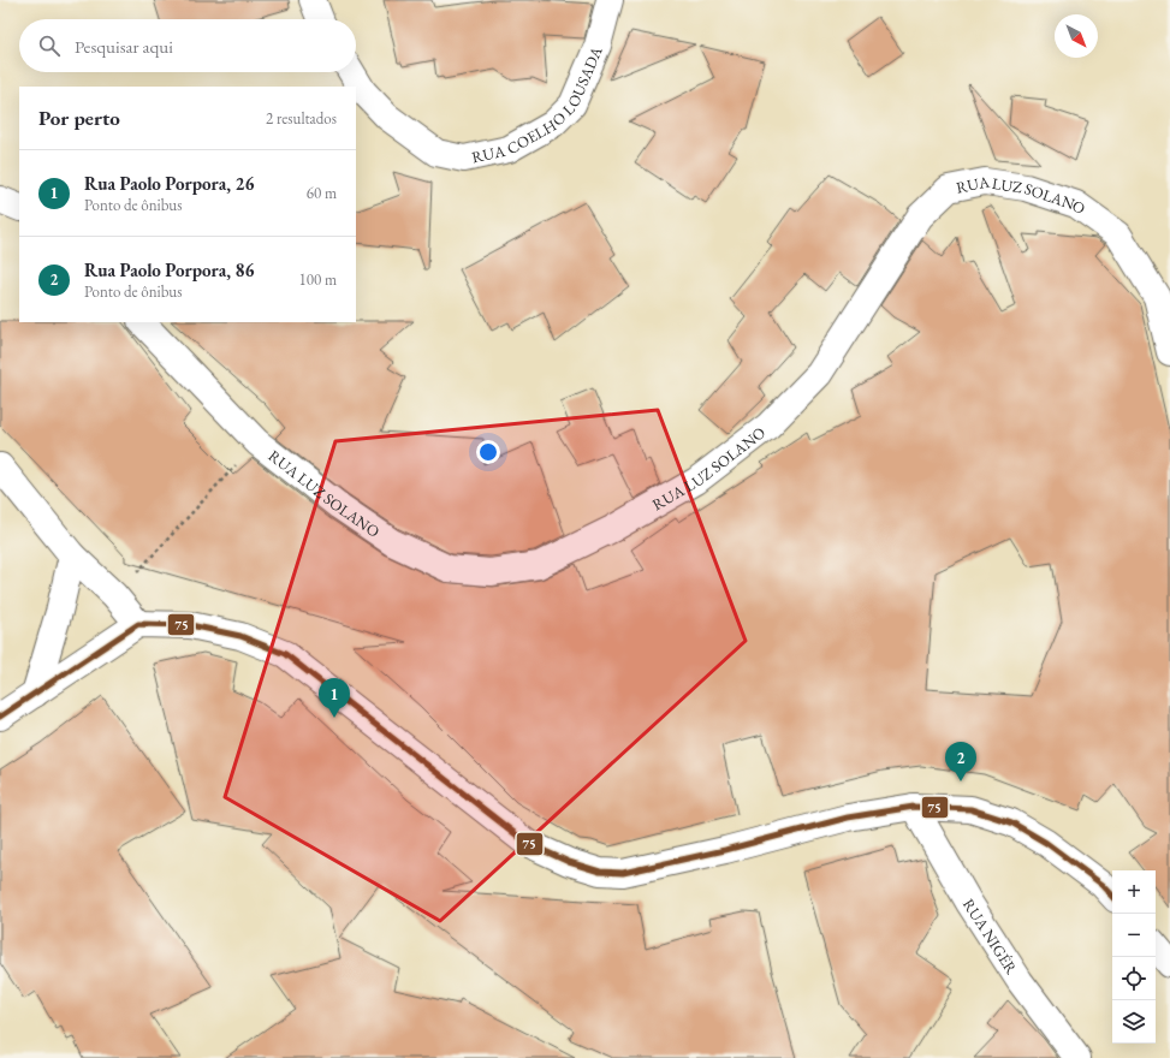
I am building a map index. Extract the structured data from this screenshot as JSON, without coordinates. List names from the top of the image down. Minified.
{"streets":{"street":["RUA COELHO LOUSADA","RUA LUZ SOLANO","RUA NIGÉR"]},"lines":["transit line 75"],"north":"bottom right","page":{"search":"Pesquisar aqui","heading":["Por perto","2 resultados"],"list":[{"mark":"1","name":"Rua Paolo Porpora, 26","note":"Ponto de ônibus","value":"60 m"},{"mark":"2","name":"Rua Paolo Porpora, 86","note":"Ponto de ônibus","value":"100 m"}],"pins":["1","2"],"map_buttons":["+","−"]}}
